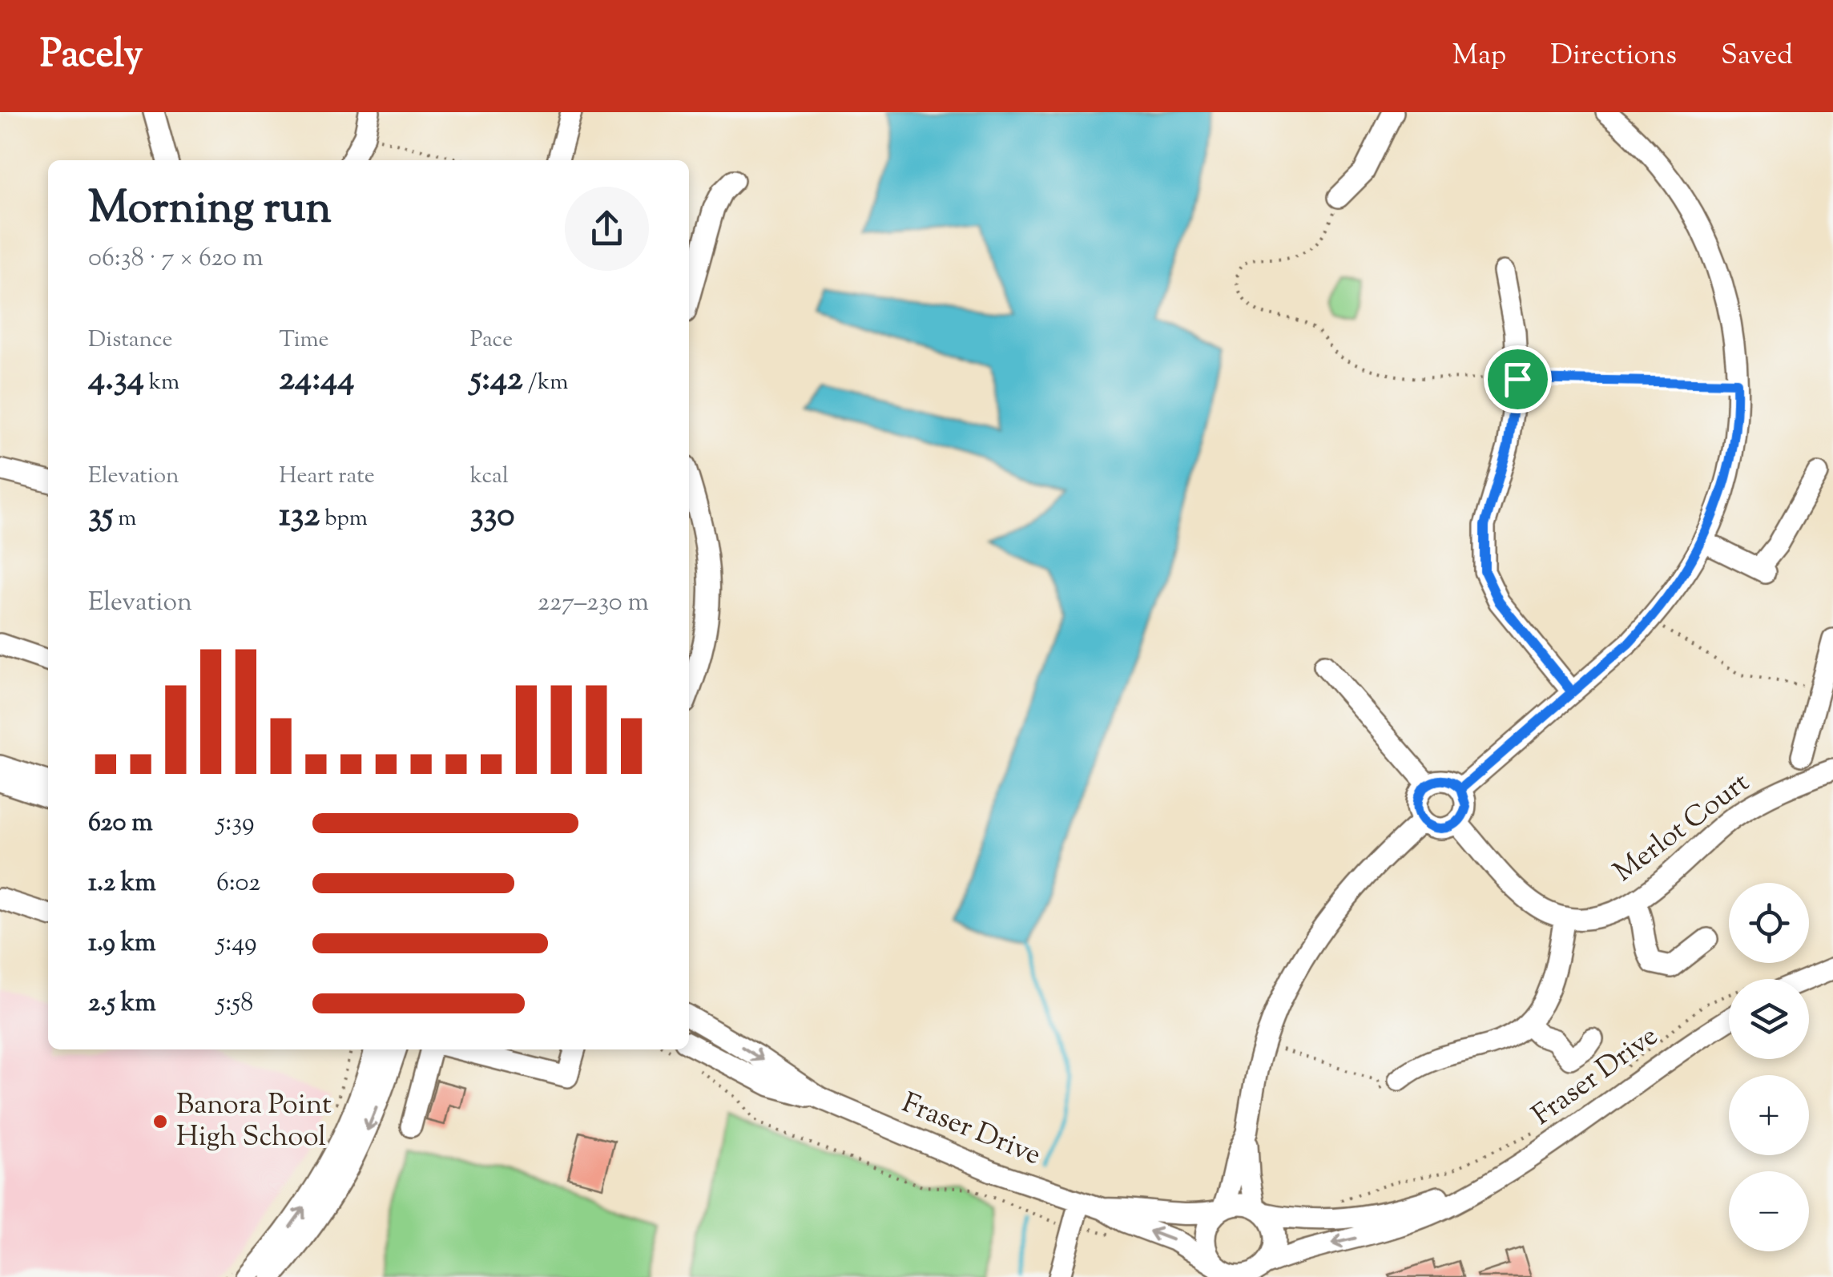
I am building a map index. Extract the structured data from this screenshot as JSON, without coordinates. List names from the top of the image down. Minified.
{"streets":{"street":["Merlot Court","Fraser Drive"]},"places":["Banora Point High School"],"page":{"header":"Pacely","nav":["Map","Directions","Saved"],"heading":["Morning run","06:38 · 7 × 620 m"],"stats":[["Distance","4.34 km"],["Time","24:44"],["Pace","5:42 /km"],["Elevation","35 m"],["Heart rate","132 bpm"],["kcal","330"]],"chart":["Elevation","227–230 m"],"list":[{"name":"620 m","note":"5:39"},{"name":"1.2 km","note":"6:02"},{"name":"1.9 km","note":"5:49"},{"name":"2.5 km","note":"5:58"}],"map_buttons":["+","−"]}}
